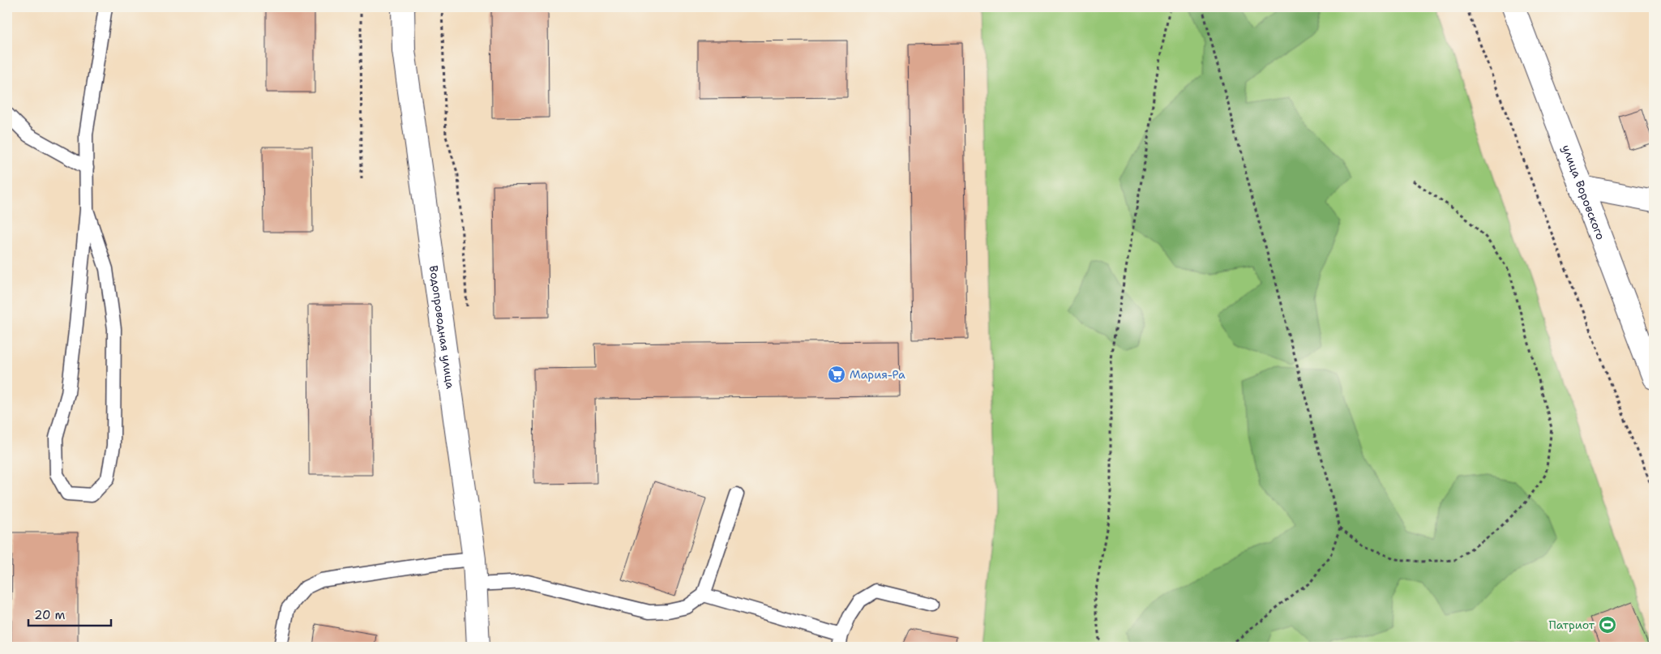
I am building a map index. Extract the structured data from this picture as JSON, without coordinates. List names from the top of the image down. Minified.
{"streets":{"street":["улица Воровского","Водопроводная улица"]},"places":{"supermarket":["Мария-Ра"],"sports":["Патриот"]},"scale_bar":"20 m"}
